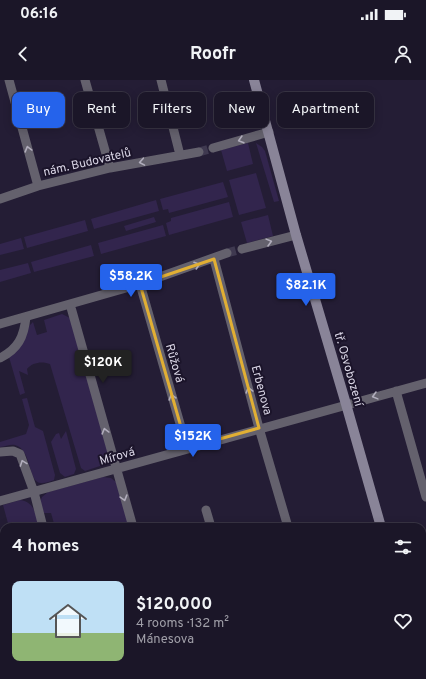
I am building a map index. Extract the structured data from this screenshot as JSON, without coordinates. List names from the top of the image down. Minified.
{"streets":{"street":["nám. Budovatelů","Růžová","tř. Osvobození","Erbenova","Mírová"]},"crossings":[["Růžová","Mírová"],["tř. Osvobození","Mírová"],["Erbenova","Mírová"]],"one_way":["Erbenova"],"page":{"status":"06:16","header":"Roofr","chip":["Buy","Rent","Filters","New","Apartment"],"price":["$58.2K","$82.1K","$120K","$152K"],"heading":"4 homes","list":[{"name":"$120,000","note":"4 rooms · 132 m² · Mánesova"}]}}
